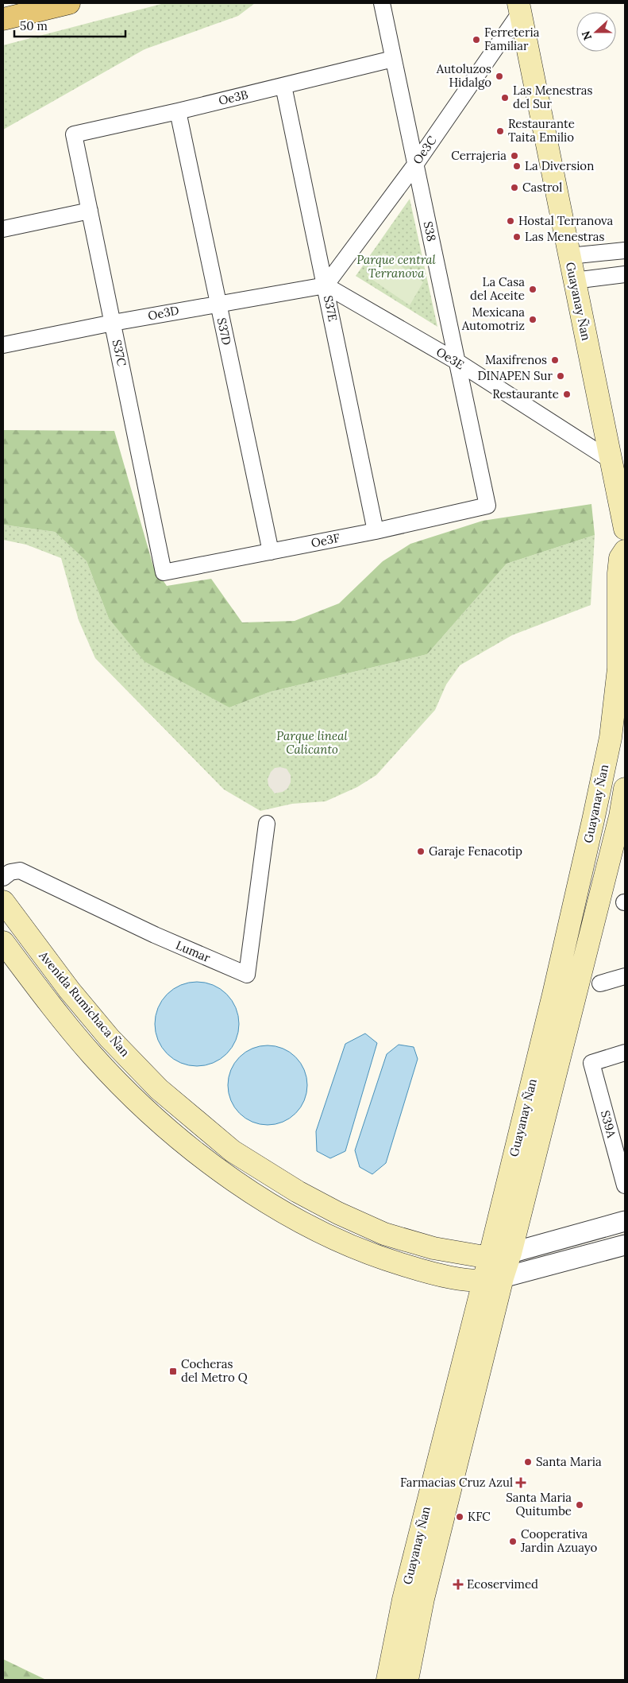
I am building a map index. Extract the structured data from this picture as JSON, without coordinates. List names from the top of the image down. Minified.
{"streets":{"main road":["Guayanay Ñan","Avenida Rumichaca Ñan"],"street":["Oe3B","Oe3C","S38","S37E","Oe3D","S37D","S37C","Oe3E","Oe3F","Lumar","S39A"]},"crossings":[["Oe3B","S38"],["Oe3B","S37E"],["Oe3B","S37D"],["Oe3B","S37C"],["Oe3C","S38"],["Oe3C","Guayanay Ñan"],["Oe3C","S37E"],["Oe3C","Oe3D"],["Oe3C","Oe3E"],["S38","Oe3E"],["S38","Oe3F"],["Guayanay Ñan","Oe3E"],["Guayanay Ñan","Avenida Rumichaca Ñan"],["S37E","Oe3D"],["S37E","Oe3E"],["S37E","Oe3F"],["Oe3D","S37D"],["Oe3D","S37C"],["Oe3D","Oe3E"],["S37D","Oe3F"],["S37C","Oe3F"]],"parks":["Parque central Terranova","Parque lineal Calicanto"],"places":{"other":["Ferreteria Familiar","Autoluzos Hidalgo","Las Menestras del Sur","Restaurante Taita Emilio","Cerrajeria","La Diversion","Castrol","Hostal Terranova","Las Menestras","La Casa del Aceite","Mexicana Automotriz","Maxifrenos","DINAPEN Sur","Restaurante","Garaje Fenacotip","Santa Maria","Santa Maria Quitumbe","KFC","Cooperativa Jardin Azuayo"],"transit":["Cocheras del Metro Q"],"health":["Farmacias Cruz Azul","Ecoservimed"]},"scale_bar":"50 m","north":"left"}
